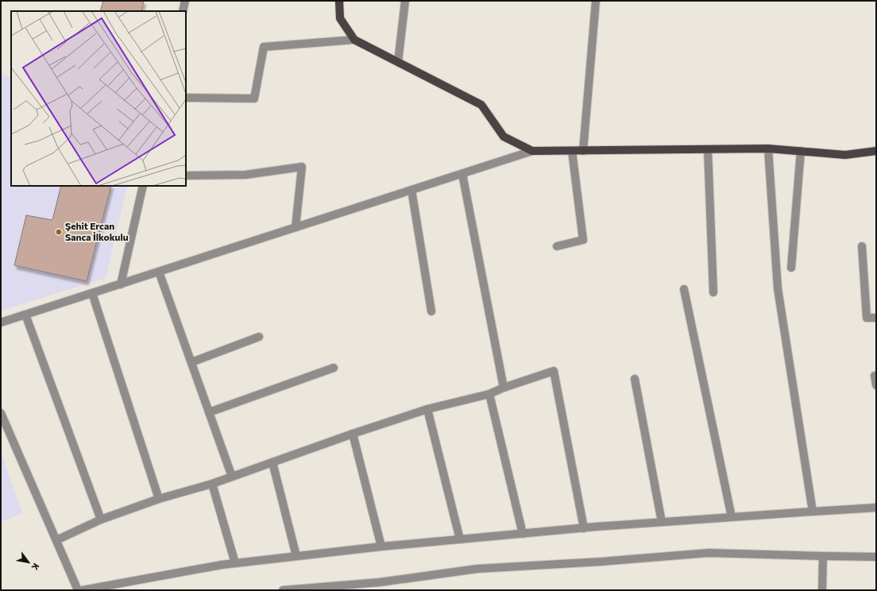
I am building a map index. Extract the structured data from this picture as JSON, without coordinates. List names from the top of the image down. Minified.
{"places":["Şehit Ercan Sanca İlkokulu"],"north":"bottom right"}
